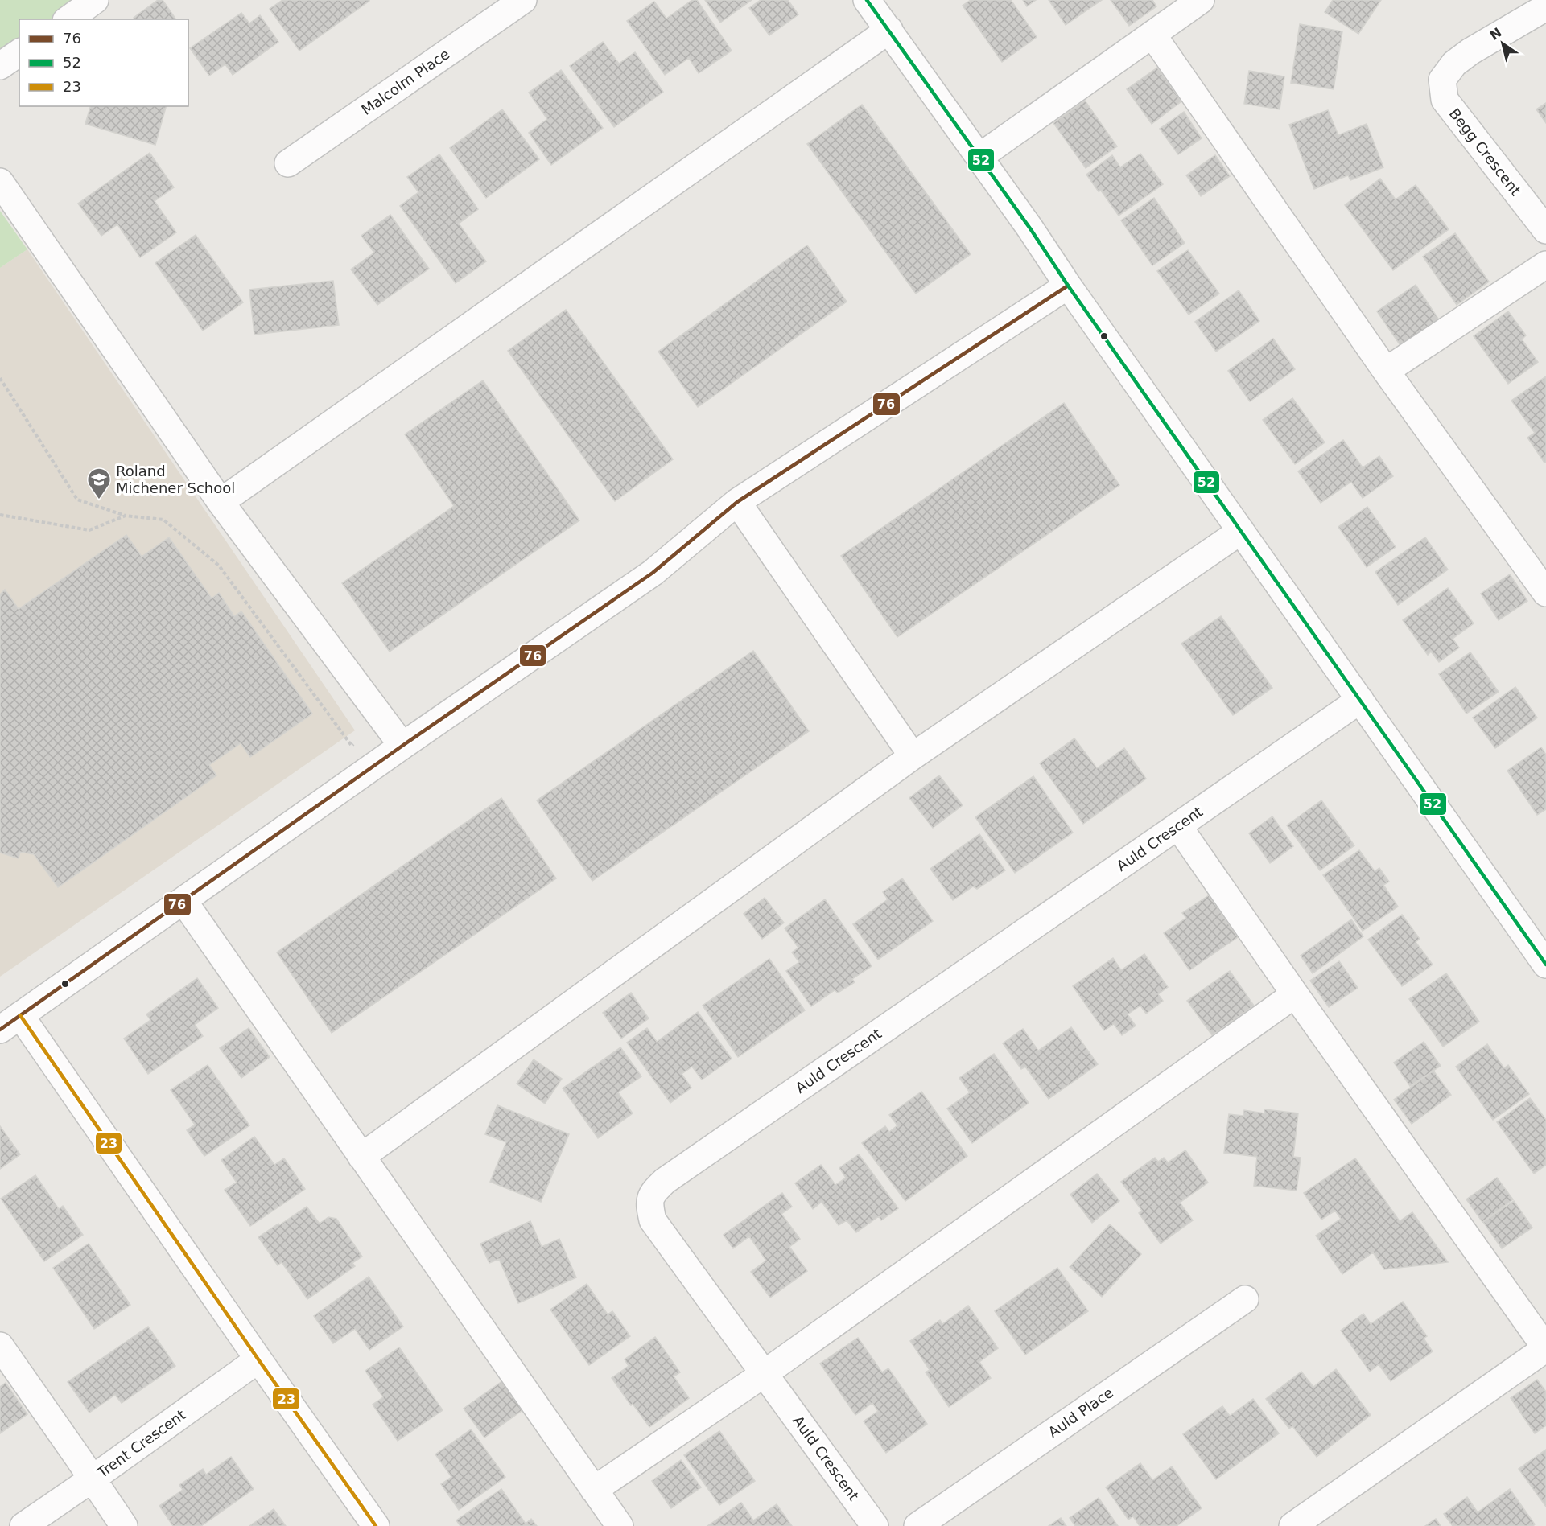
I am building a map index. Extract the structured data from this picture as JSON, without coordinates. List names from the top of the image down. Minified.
{"streets":{"street":["Malcolm Place","Begg Crescent","Auld Crescent","Auld Place","Trent Crescent"]},"places":{"school or university":["Roland Michener School"]},"lines":["transit line 52","transit line 76","transit line 23"],"legend":["76","52","23"],"north":"top left"}
